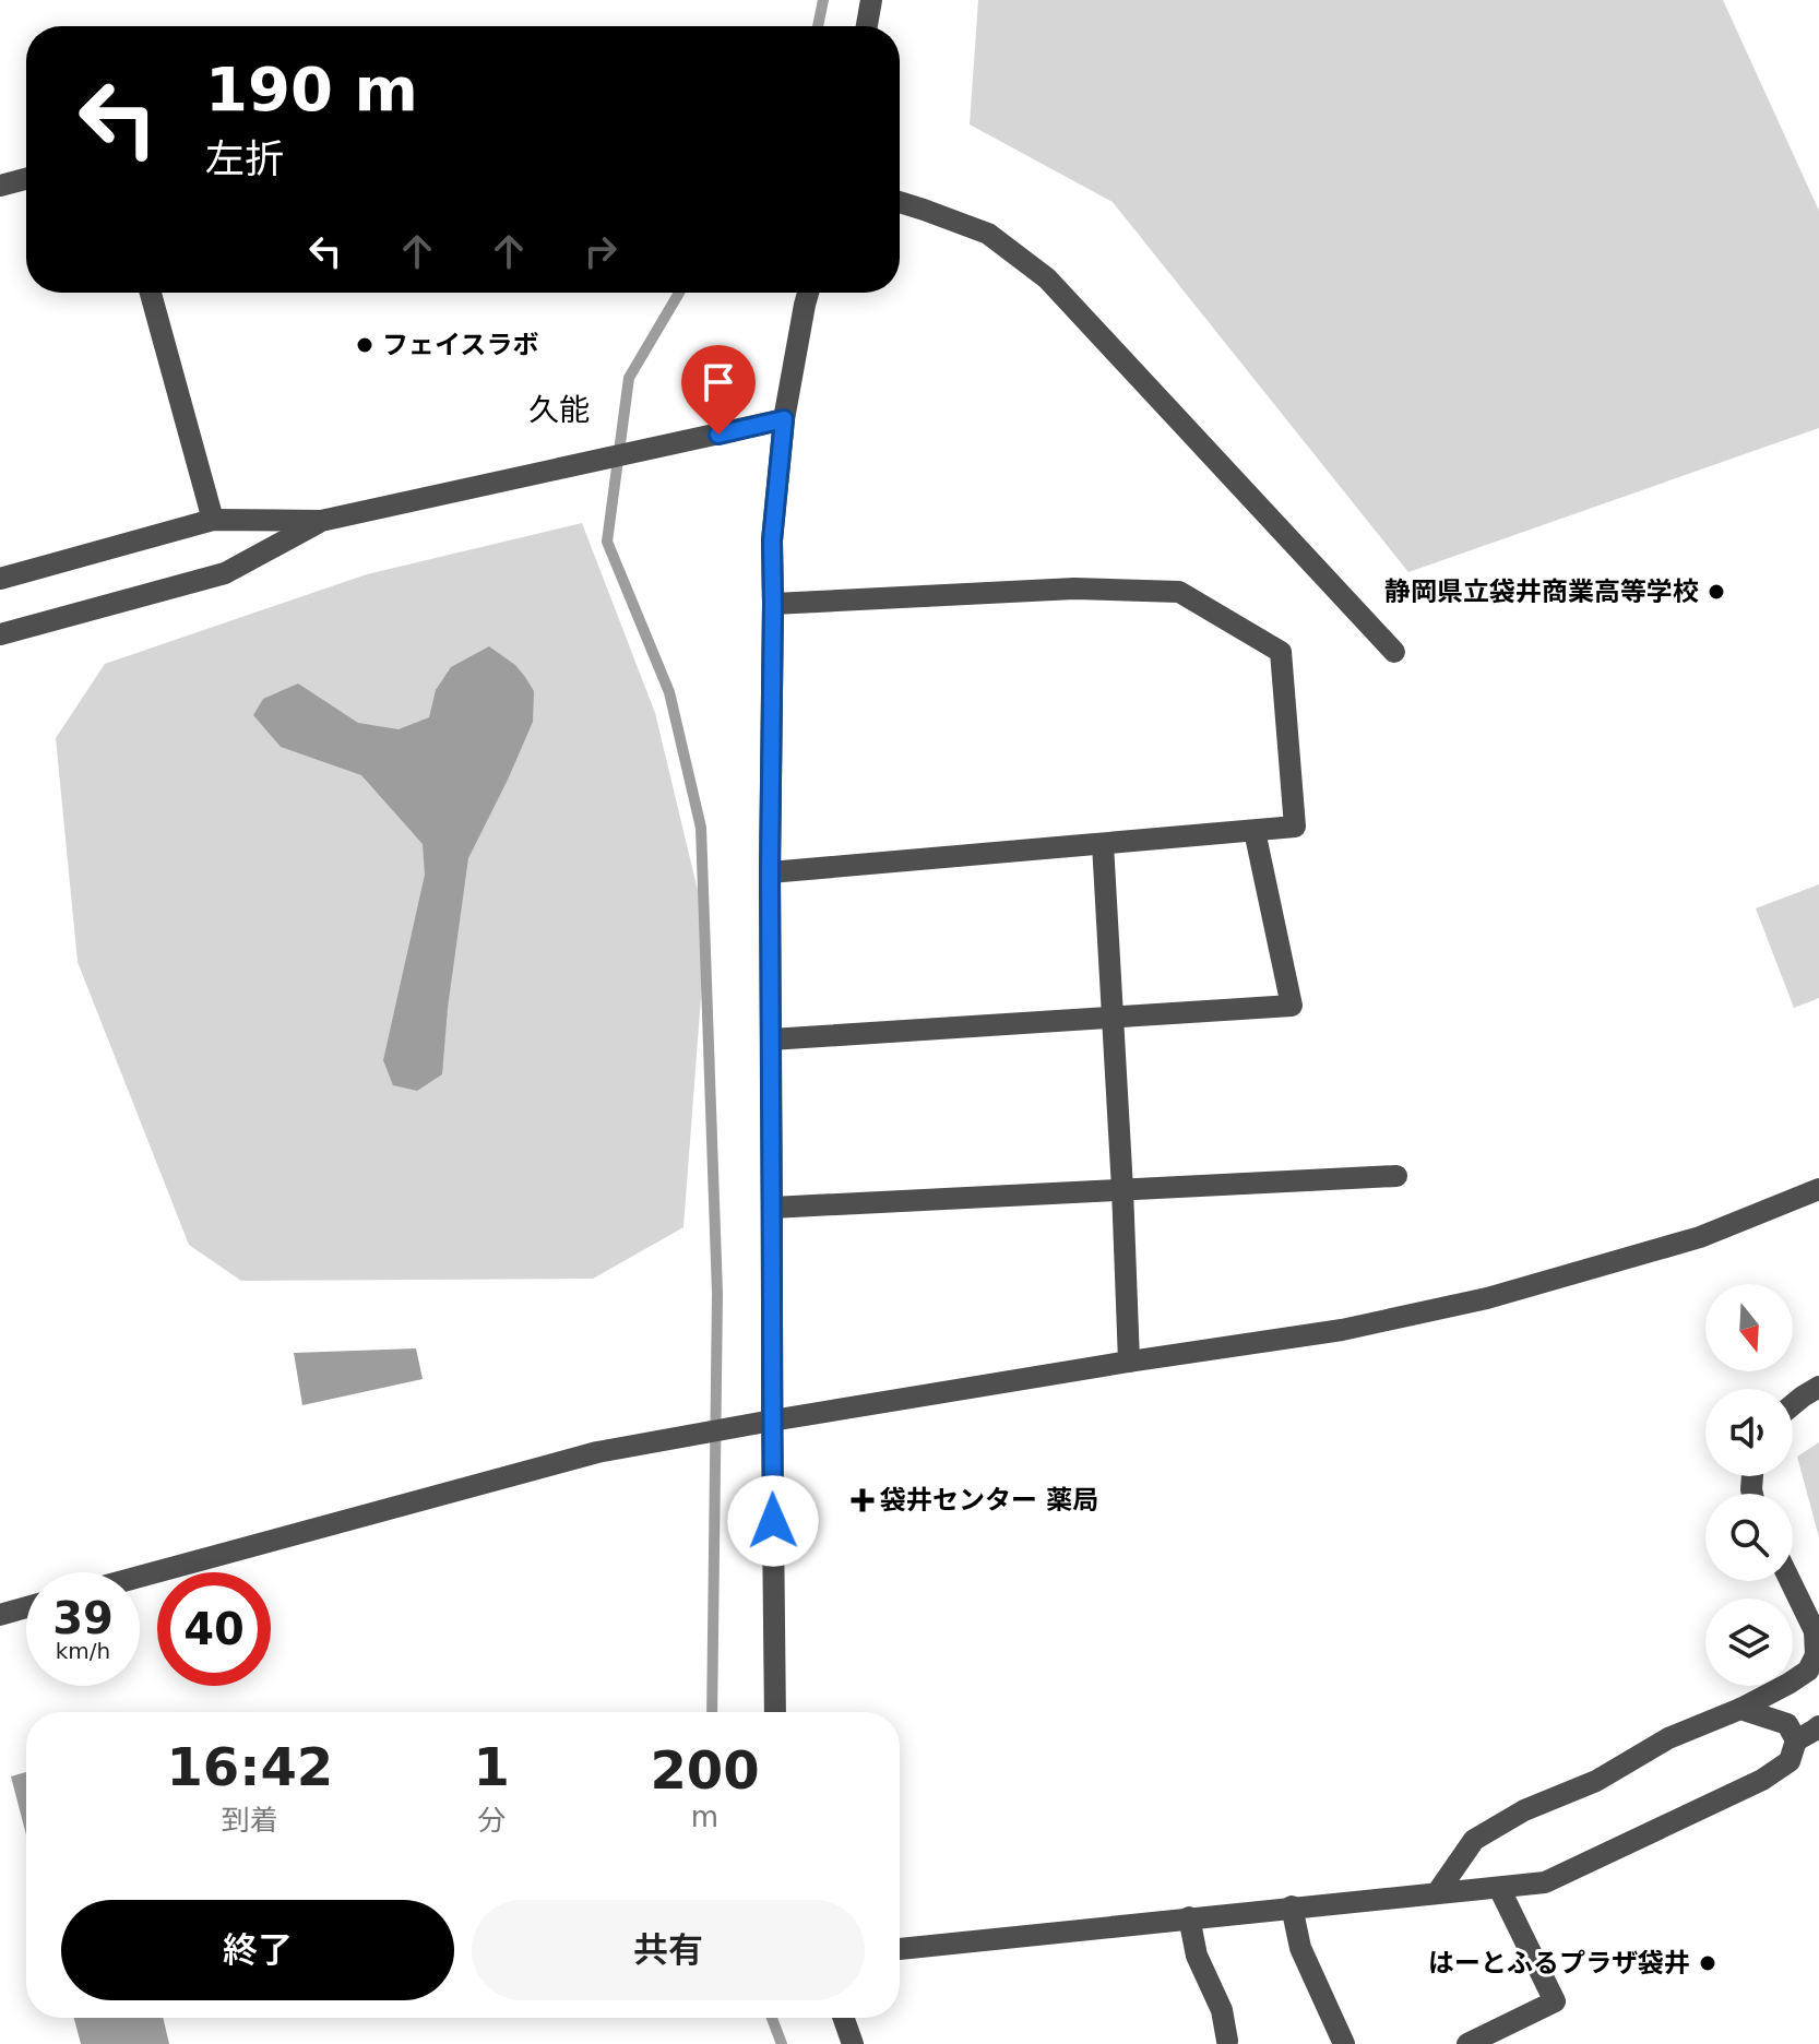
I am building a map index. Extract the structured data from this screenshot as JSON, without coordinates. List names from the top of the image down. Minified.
{"districts":["久能"],"places":{"other":["フェイスラボ","静岡県立袋井商業高等学校","はーとふるプラザ袋井"],"health":["袋井センター 薬局"]},"north":"bottom","page":{"turn":["190 m","左折"],"speed":"39 km/h","limit":"40","eta":["16:42","到着","1","分","200","m"],"buttons":["終了","共有"]}}
